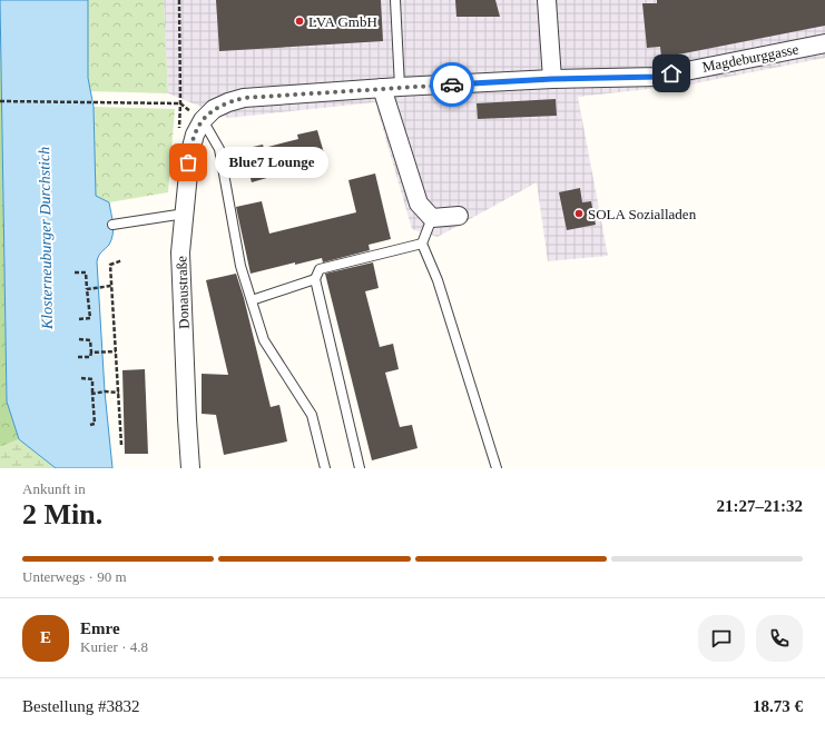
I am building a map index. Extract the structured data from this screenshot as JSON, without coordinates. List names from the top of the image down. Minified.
{"streets":{"street":["Magdeburggasse","Donaustraße"]},"crossings":[["Magdeburggasse","Donaustraße"]],"water":["Klosterneuburger Durchstich"],"places":["LVA GmbH","Blue7 Lounge","SOLA Sozialladen"],"page":{"bubble":"Blue7 Lounge","heading":["2 Min.","Ankunft in","21:27–21:32"],"panel":["Emre","Kurier · 4.8","Bestellung #3832","18.73 €"],"bar":"Unterwegs · 90 m","round":"E"}}
